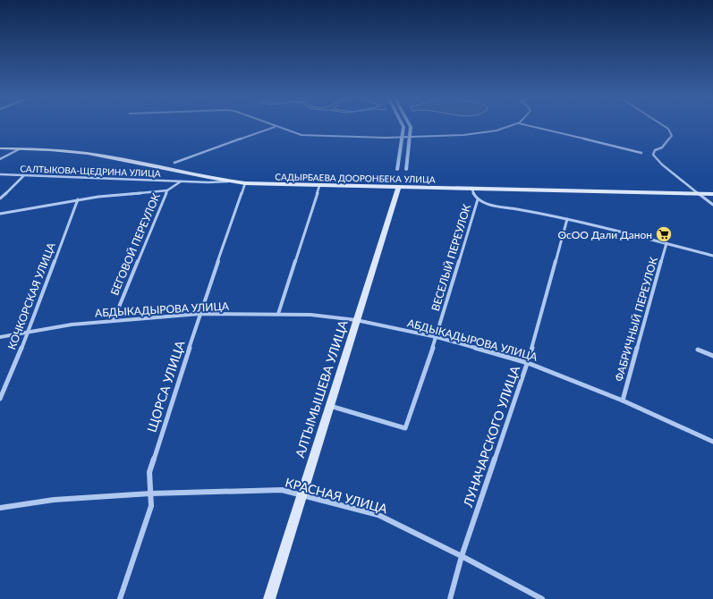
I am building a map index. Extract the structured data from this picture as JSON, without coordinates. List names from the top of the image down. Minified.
{"streets":{"main road":["САДЫРБАЕВА ДООРОНБЕКА УЛИЦА","АЛТЫМЫШЕВА УЛИЦА"],"street":["САЛТЫКОВА-ЩЕДРИНА УЛИЦА","БЕГОВОЙ ПЕРЕУЛОК","ВЕСЕЛЫЙ ПЕРЕУЛОК","КОЧКОРСКАЯ УЛИЦА","АБДЫКАДЫРОВА УЛИЦА","ФАБРИЧНЫЙ ПЕРЕУЛОК","ЩОРСА УЛИЦА","ЛУНАЧАРСКОГО УЛИЦА","КРАСНАЯ УЛИЦА"]},"crossings":[["САЛТЫКОВА-ЩЕДРИНА УЛИЦА","САДЫРБАЕВА ДООРОНБЕКА УЛИЦА"],["САЛТЫКОВА-ЩЕДРИНА УЛИЦА","БЕГОВОЙ ПЕРЕУЛОК"],["САДЫРБАЕВА ДООРОНБЕКА УЛИЦА","ЩОРСА УЛИЦА"],["САДЫРБАЕВА ДООРОНБЕКА УЛИЦА","АЛТЫМЫШЕВА УЛИЦА"],["БЕГОВОЙ ПЕРЕУЛОК","АБДЫКАДЫРОВА УЛИЦА"],["ВЕСЕЛЫЙ ПЕРЕУЛОК","АБДЫКАДЫРОВА УЛИЦА"],["ВЕСЕЛЫЙ ПЕРЕУЛОК","АЛТЫМЫШЕВА УЛИЦА"],["КОЧКОРСКАЯ УЛИЦА","АБДЫКАДЫРОВА УЛИЦА"],["АБДЫКАДЫРОВА УЛИЦА","ФАБРИЧНЫЙ ПЕРЕУЛОК"],["АБДЫКАДЫРОВА УЛИЦА","ЩОРСА УЛИЦА"],["АБДЫКАДЫРОВА УЛИЦА","АЛТЫМЫШЕВА УЛИЦА"],["АБДЫКАДЫРОВА УЛИЦА","ЛУНАЧАРСКОГО УЛИЦА"],["ЩОРСА УЛИЦА","КРАСНАЯ УЛИЦА"],["АЛТЫМЫШЕВА УЛИЦА","КРАСНАЯ УЛИЦА"],["ЛУНАЧАРСКОГО УЛИЦА","КРАСНАЯ УЛИЦА"]],"places":{"supermarket":["ОсОО Дали Данон"]}}
